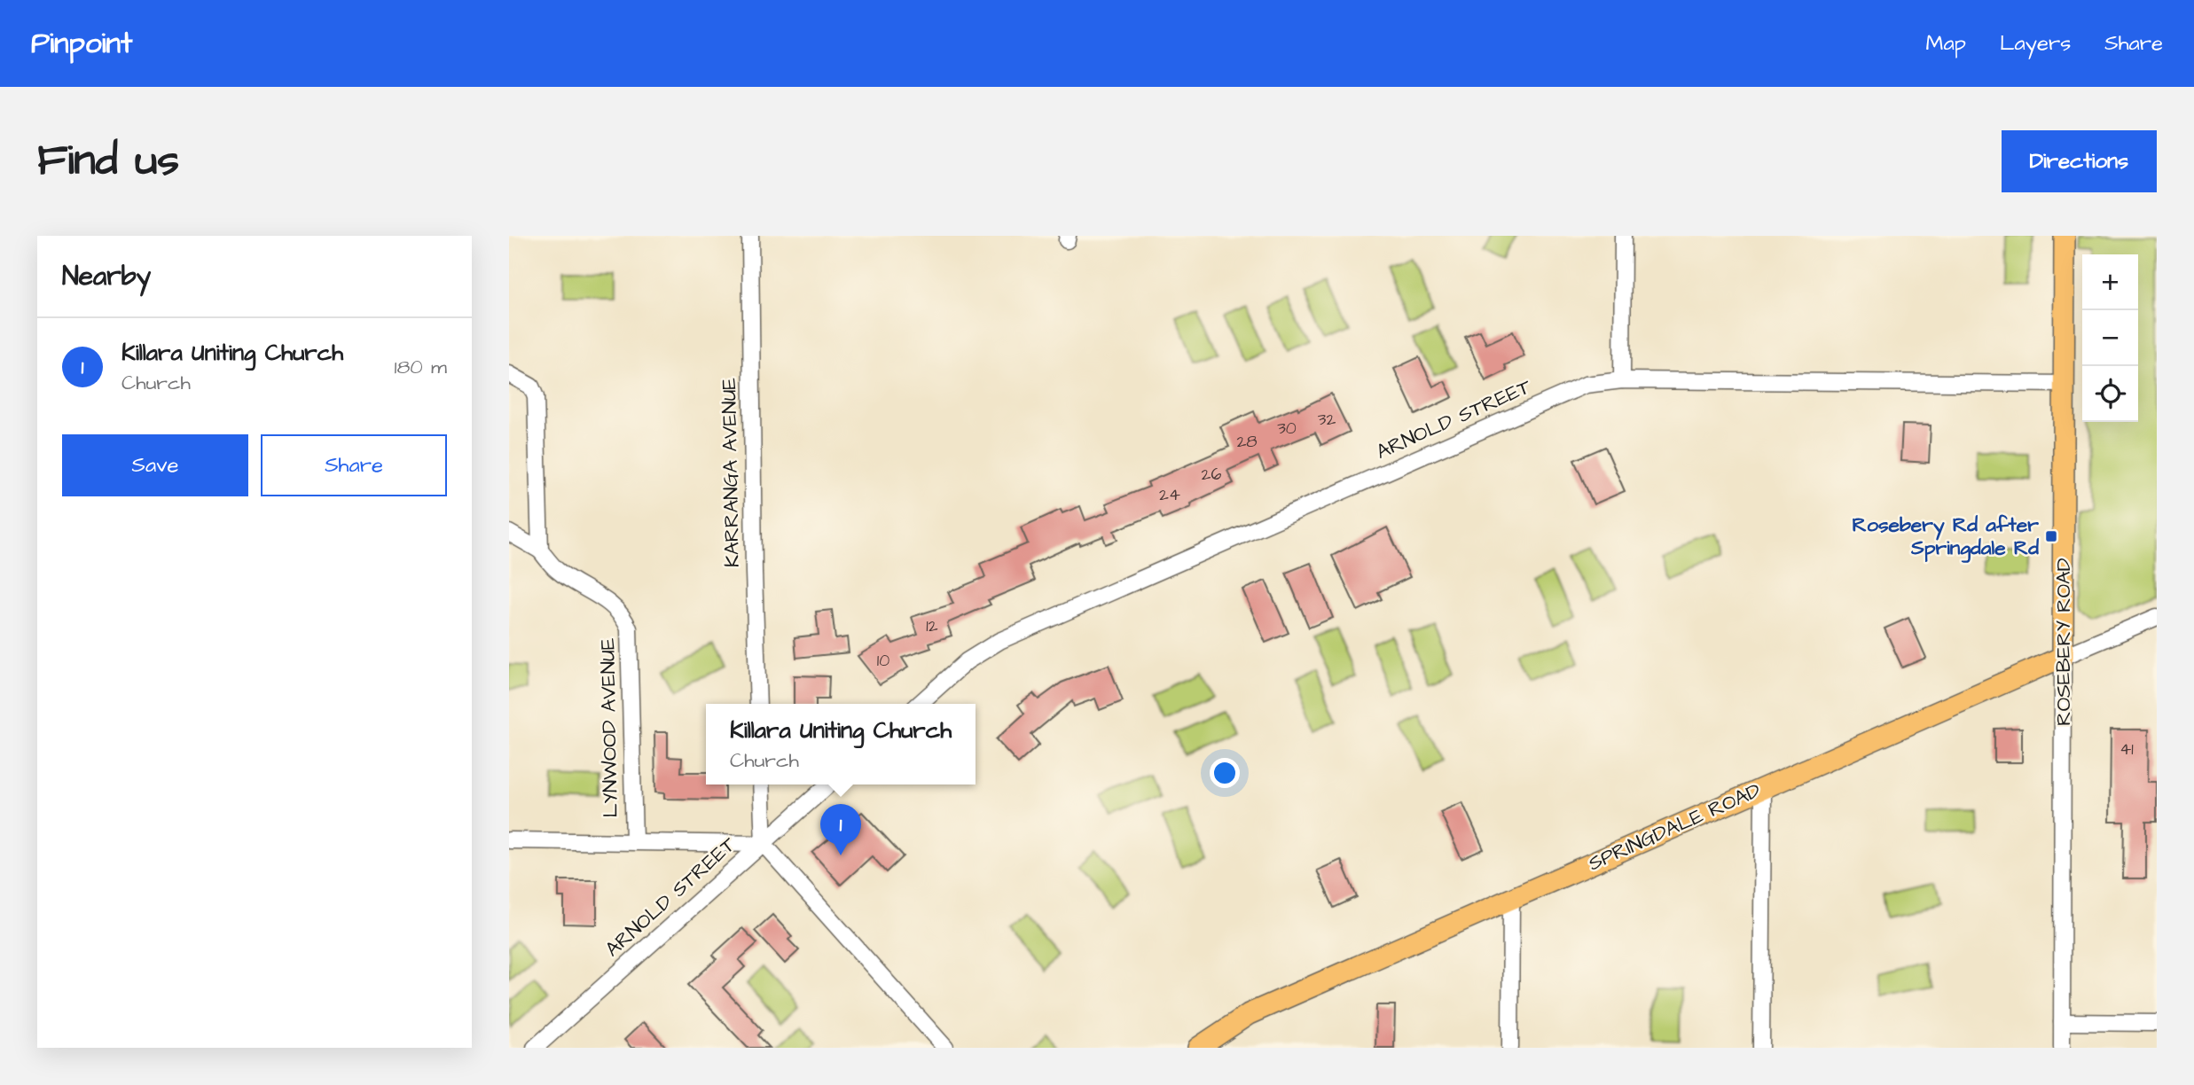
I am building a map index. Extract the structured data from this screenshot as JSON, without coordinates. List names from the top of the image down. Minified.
{"streets":{"main road":["ROSEBERY ROAD","SPRINGDALE ROAD"],"street":["ARNOLD STREET","KARRANGA AVENUE","LYNWOOD AVENUE"]},"crossings":[["ARNOLD STREET","ROSEBERY ROAD"],["ROSEBERY ROAD","SPRINGDALE ROAD"]],"places":{"transit":["Rosebery Rd after Springdale Rd"]},"house_numbers":["32","30","28","26","24","12","10","41"],"page":{"header":"Pinpoint","nav":["Map","Layers","Share"],"buttons":["Directions",["Save","Share"]],"title":"Find us","heading":"Nearby","map_buttons":["+","−"],"list":[{"mark":"1","name":"Killara Uniting Church","note":"Church","value":"180 m"}],"popup":["Killara Uniting Church","Church"],"pins":"1"}}
